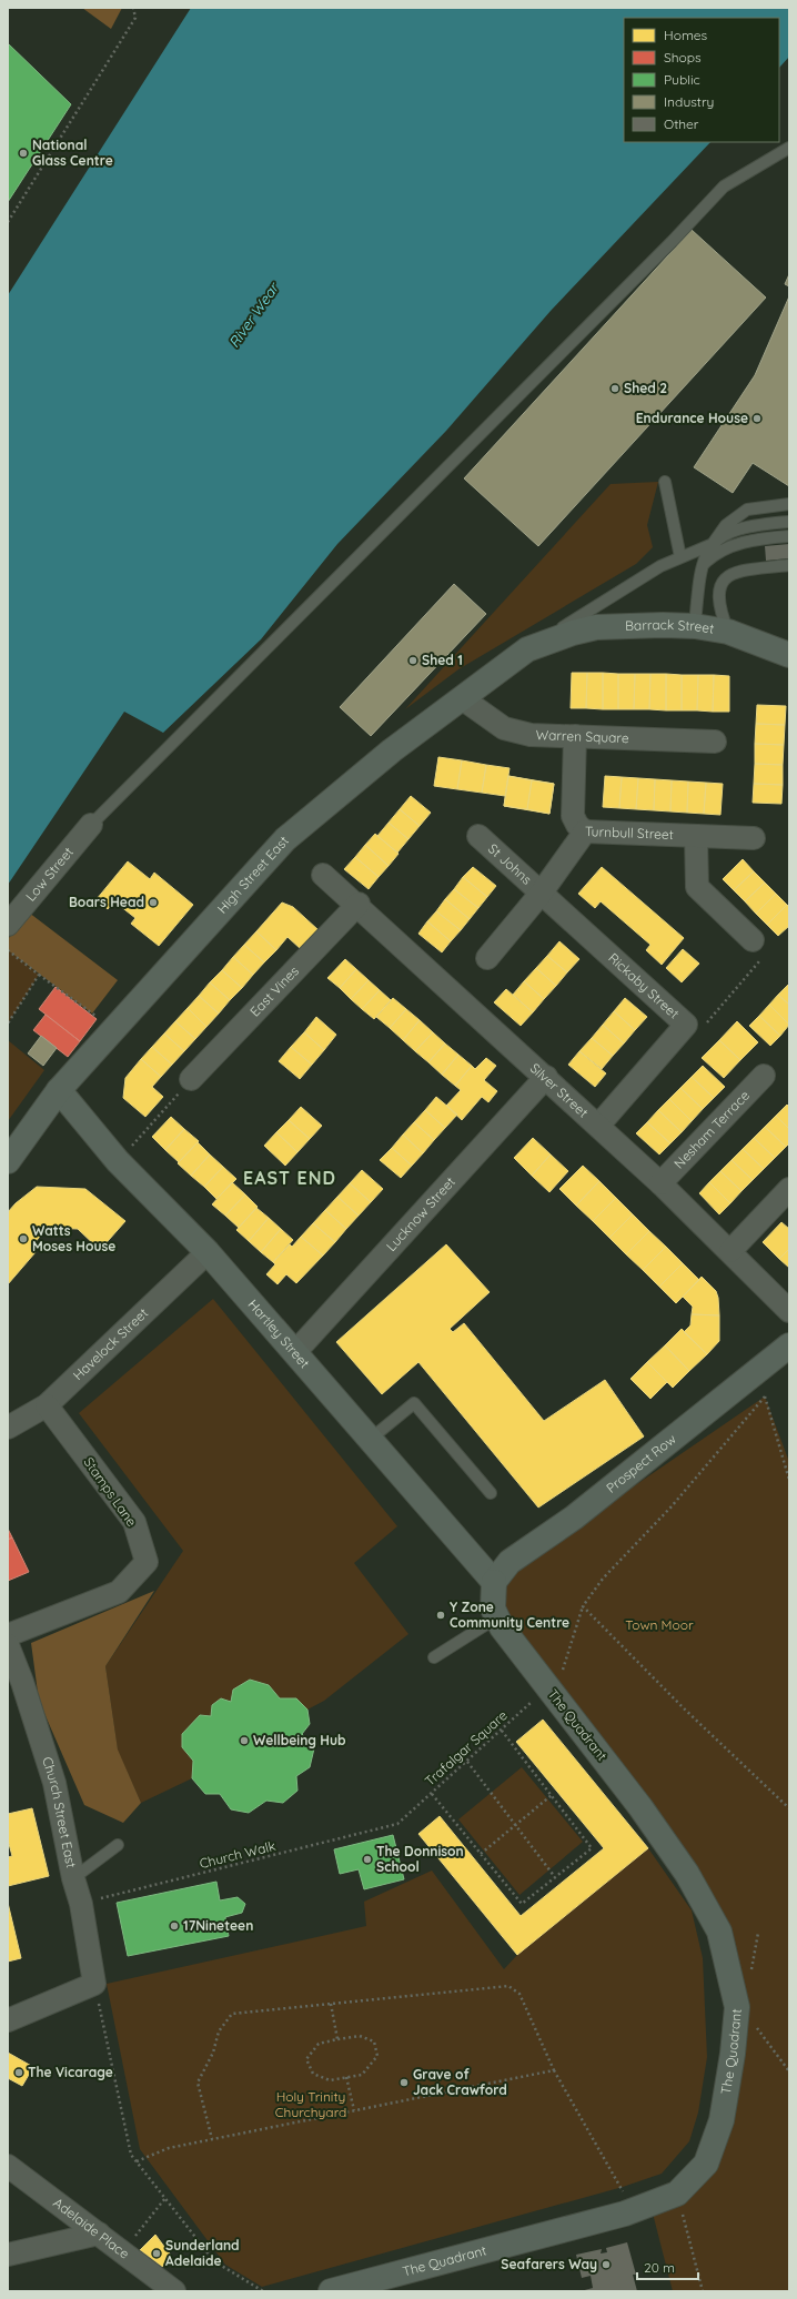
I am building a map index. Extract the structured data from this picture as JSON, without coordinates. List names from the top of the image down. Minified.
{"streets":{"street":["Barrack Street","Warren Square","Turnbull Street","St Johns","Low Street","High Street East","Rickaby Street","East Vines","Silver Street","Nesham Terrace","Lucknow Street","Hartley Street","Havelock Street","Prospect Row","Stamps Lane","The Quadrant","Church Street East","Adelaide Place"],"path":["Trafalgar Square","Church Walk"]},"crossings":[["Barrack Street","High Street East"],["Warren Square","High Street East"],["Turnbull Street","St Johns"],["Turnbull Street","Rickaby Street"],["St Johns","Rickaby Street"],["High Street East","Hartley Street"],["Rickaby Street","Silver Street"],["East Vines","Silver Street"],["Silver Street","Nesham Terrace"],["Silver Street","Lucknow Street"],["Lucknow Street","Hartley Street"],["Hartley Street","Havelock Street"],["Hartley Street","Prospect Row"],["Hartley Street","The Quadrant"],["Havelock Street","Stamps Lane"],["Prospect Row","The Quadrant"],["The Quadrant","Trafalgar Square"],["Trafalgar Square","Church Walk"],["Church Street East","Church Walk"]],"districts":["EAST END"],"water":["River Wear"],"parks":["Town Moor","Holy Trinity Churchyard"],"places":["National Glass Centre","Shed 2","Endurance House","Shed 1","Boars Head","Watts Moses House","Y Zone Community Centre","Wellbeing Hub","The Donnison School","17Nineteen","The Vicarage","Grave of Jack Crawford","Sunderland Adelaide","Seafarers Way"],"legend":["Homes","Shops","Public","Industry","Other"],"scale_bar":"20 m"}
